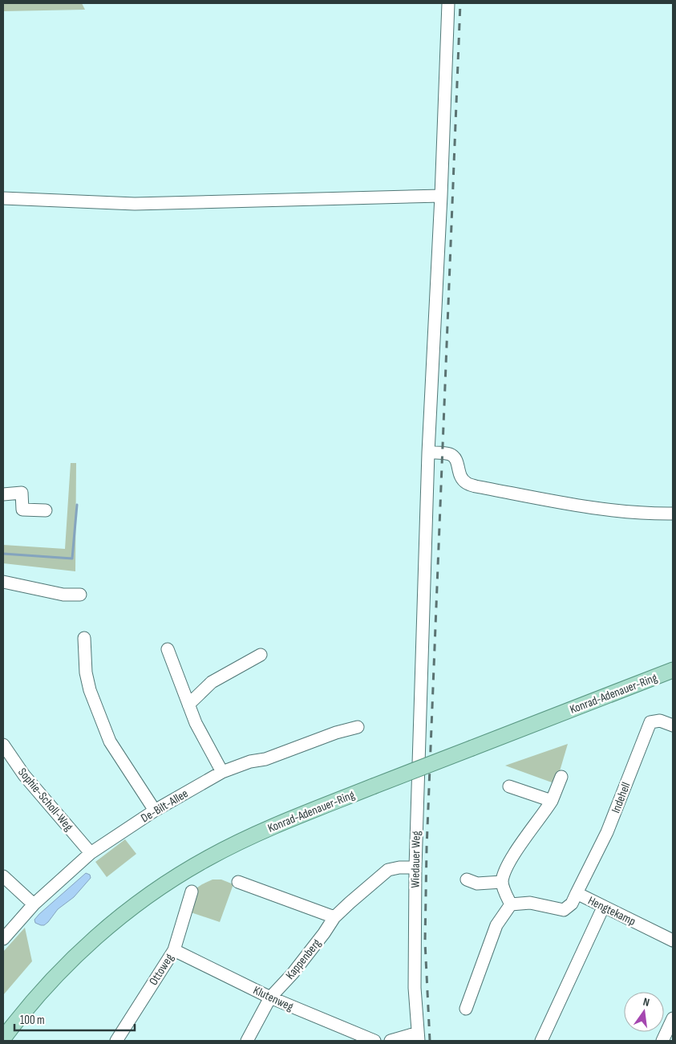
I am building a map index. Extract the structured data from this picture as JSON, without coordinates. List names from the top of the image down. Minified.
{"streets":{"main road":["Konrad-Adenauer-Ring"],"street":["Indehell","Sophie-Scholl-Weg","De-Bilt-Allee","Wiedauer Weg","Hengtekamp","Kappenberg","Ottoweg","Klutenweg"]},"crossings":[["Indehell","Hengtekamp"],["Sophie-Scholl-Weg","De-Bilt-Allee"],["Wiedauer Weg","Kappenberg"],["Kappenberg","Klutenweg"],["Ottoweg","Klutenweg"]],"scale_bar":"100 m","north":"top"}
